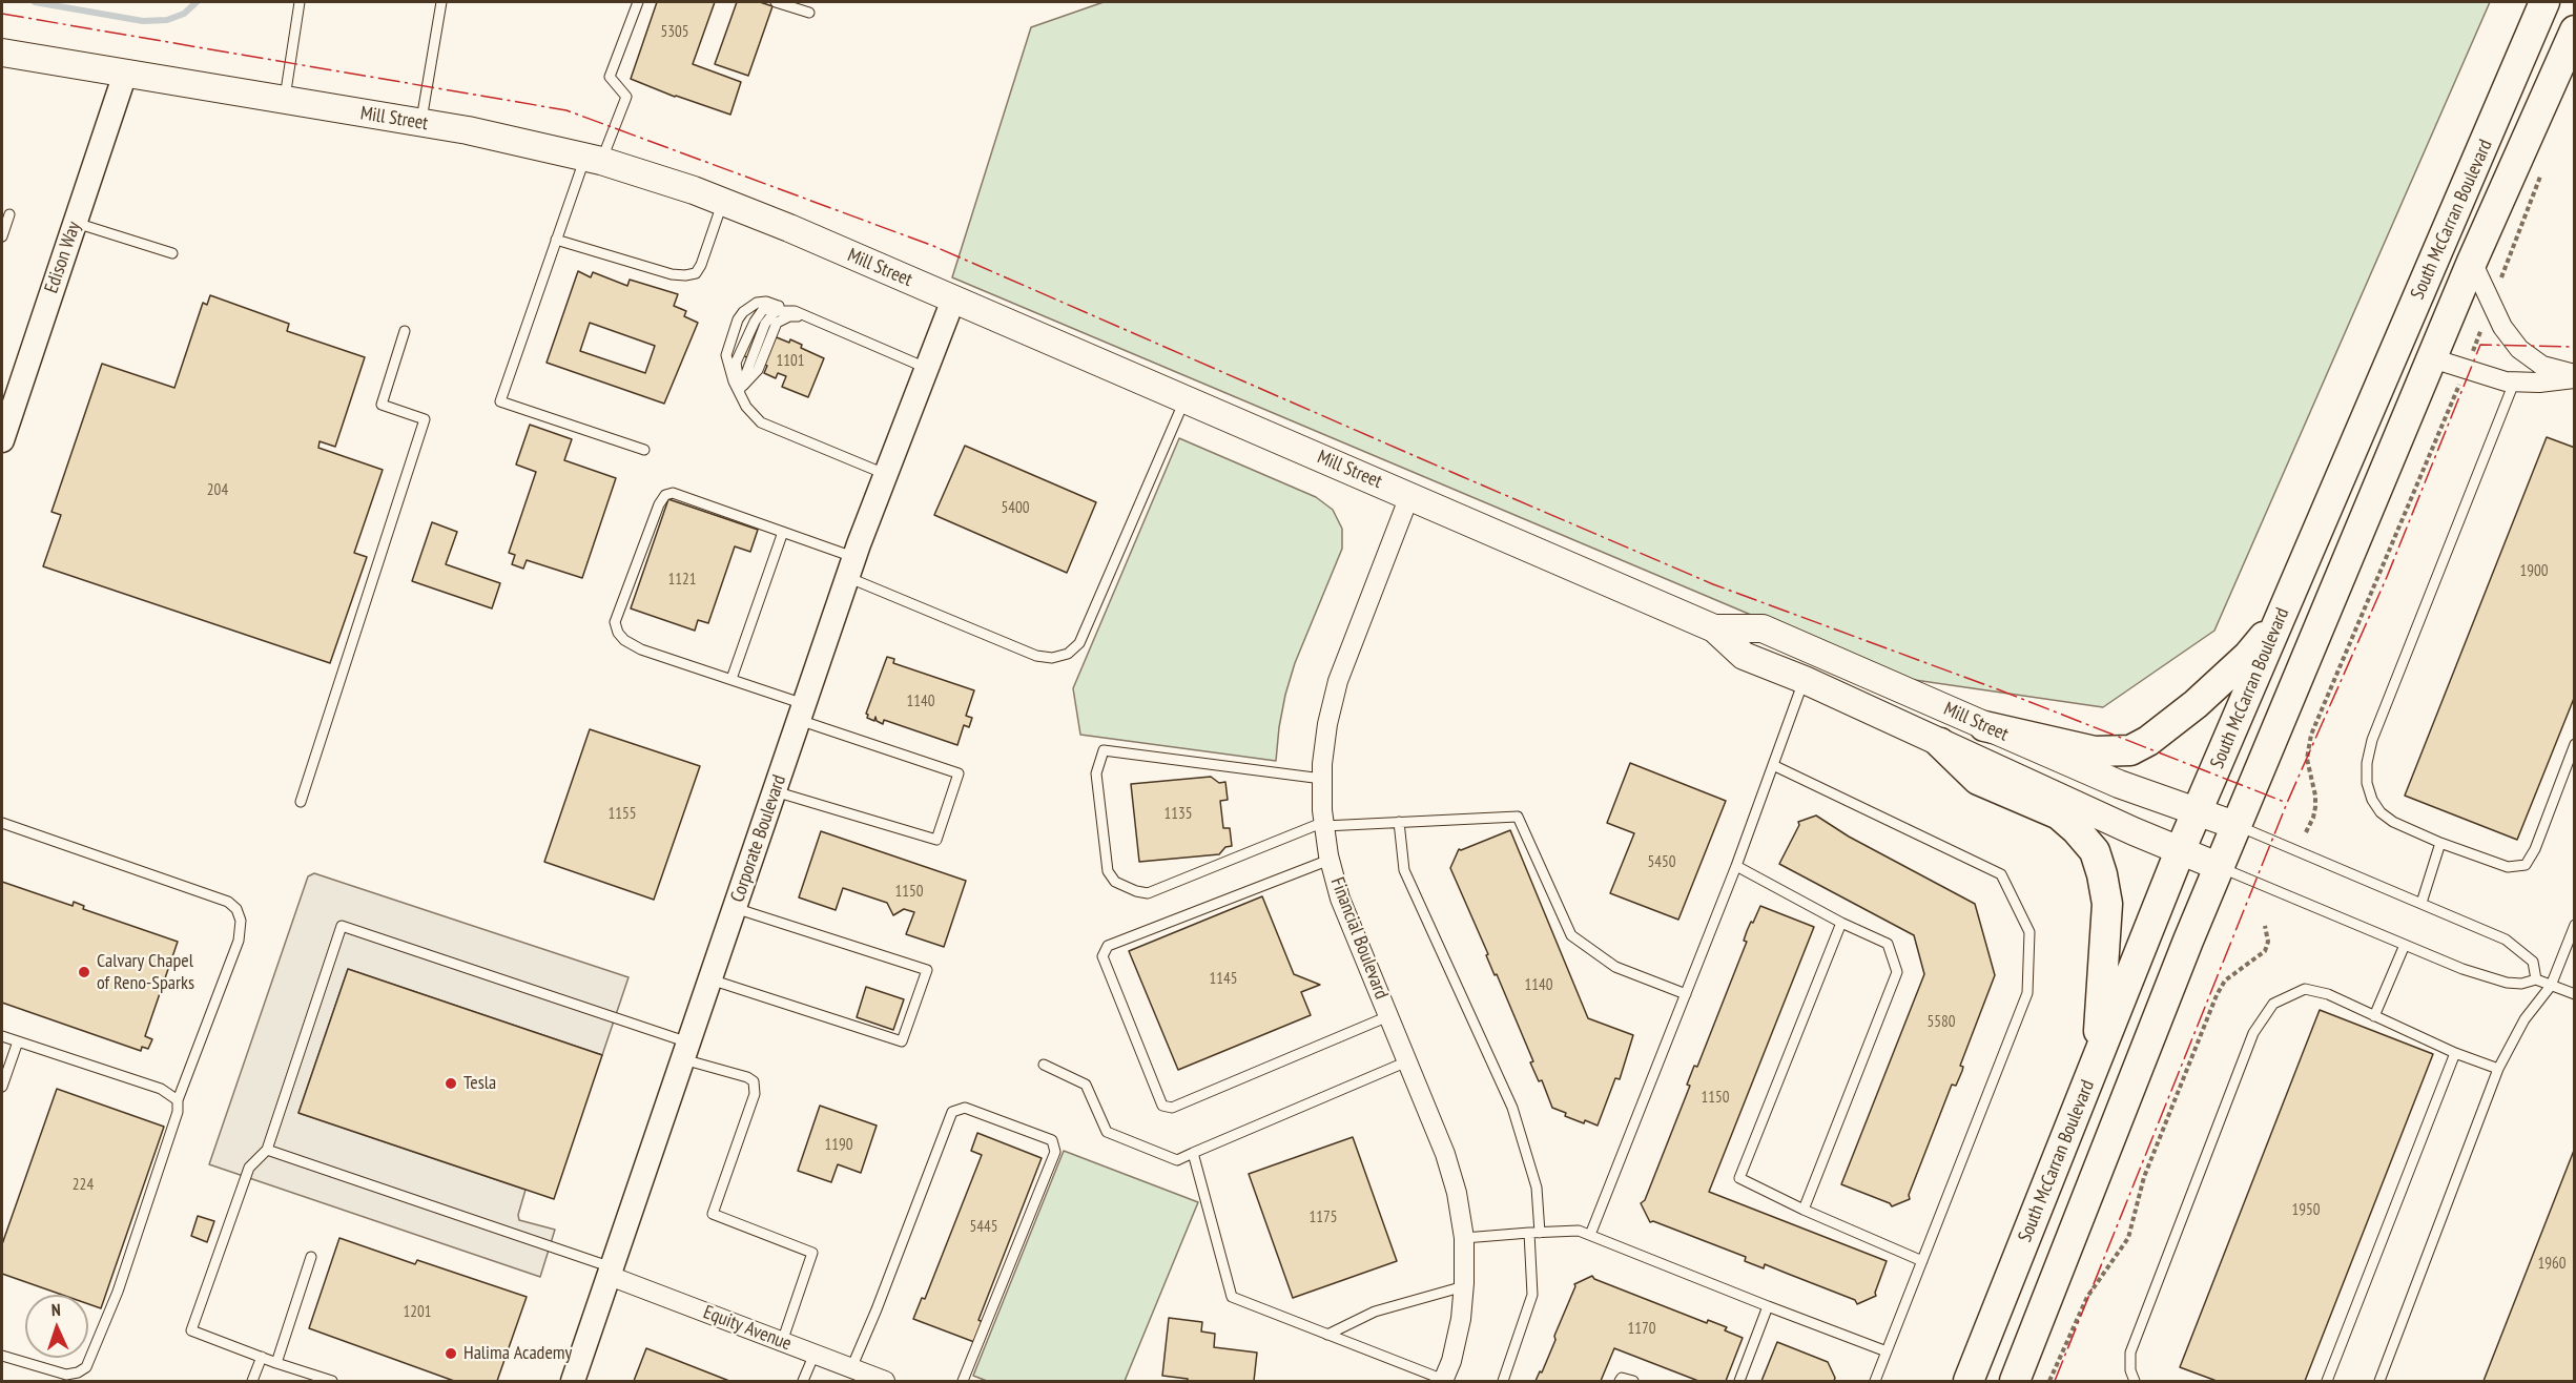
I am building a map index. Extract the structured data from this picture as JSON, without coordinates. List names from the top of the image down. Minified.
{"streets":{"main road":["Mill Street","South McCarran Boulevard"],"street":["Edison Way","Corporate Boulevard","Financial Boulevard","Equity Avenue"]},"crossings":[["Mill Street","South McCarran Boulevard"],["Mill Street","Edison Way"],["Mill Street","Corporate Boulevard"],["Mill Street","Financial Boulevard"],["Corporate Boulevard","Equity Avenue"]],"places":["Calvary Chapel of Reno-Sparks","Tesla","Halima Academy"],"house_numbers":["5305","1101","204","5400","1900","1121","1140","1155","1135","5450","1150","1145","1140","5580","1150","1190","224","1950","1175","5445","1960","1201","1170"],"north":"top"}
